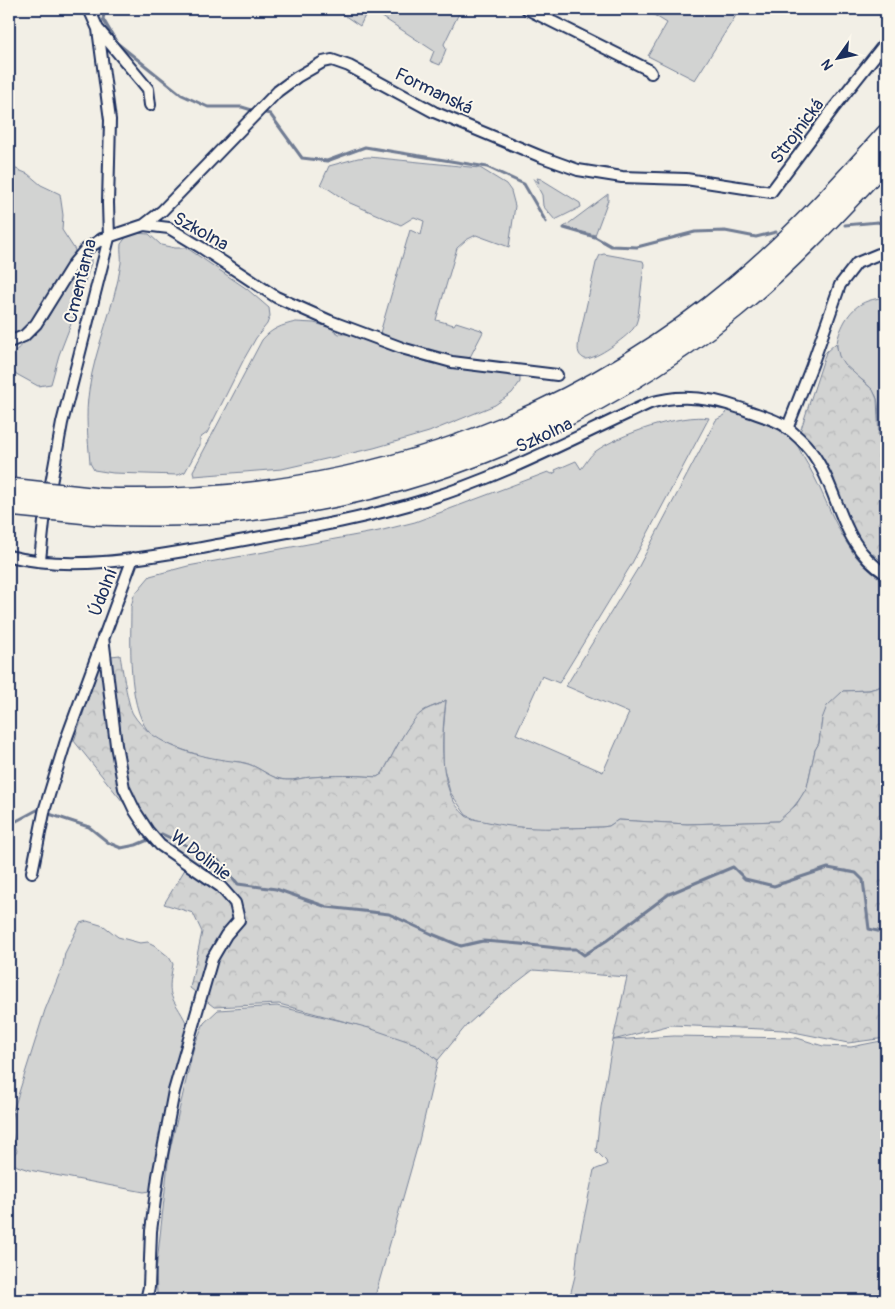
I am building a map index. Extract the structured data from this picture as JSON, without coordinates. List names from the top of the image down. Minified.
{"streets":{"street":["Formanská","Strojnická","Szkolna","Cmentarna","Údolní","W Dolinie"]},"crossings":[["Formanská","Strojnická"],["Formanská","Szkolna"],["Szkolna","Cmentarna"],["Szkolna","Údolní"],["Údolní","W Dolinie"]],"north":"bottom left"}
